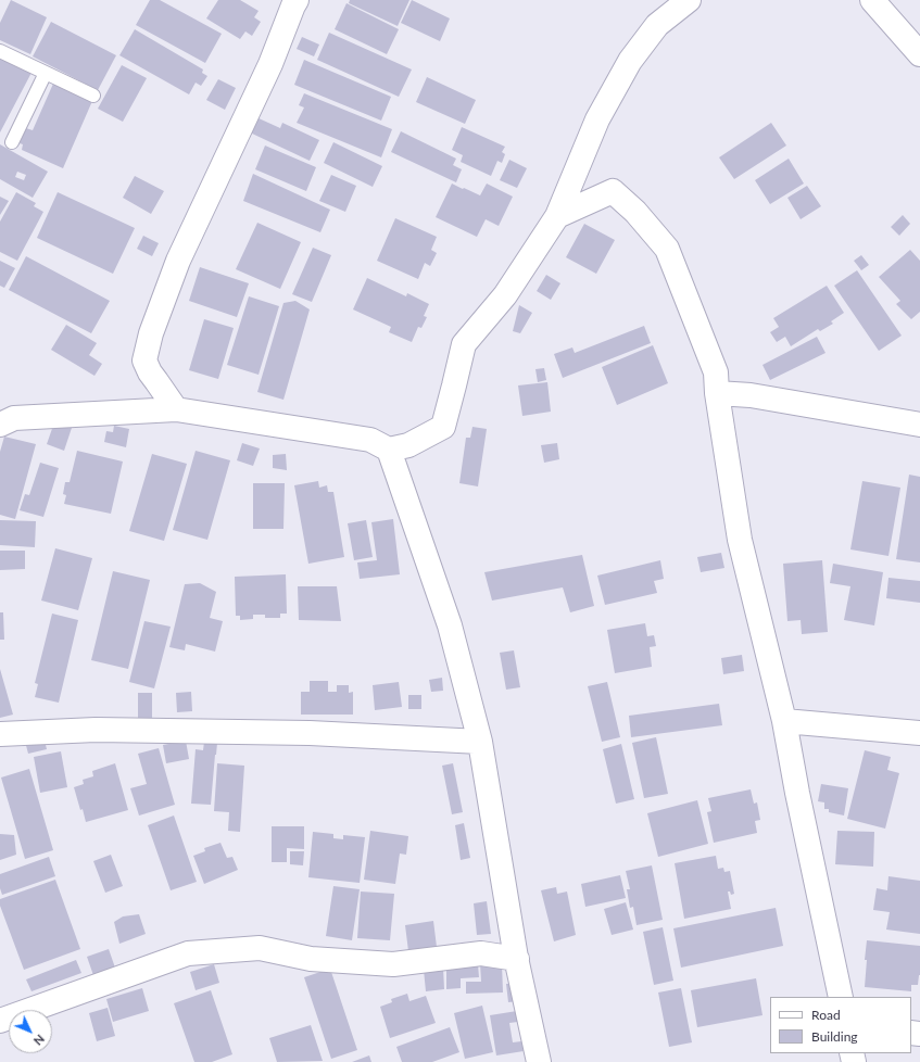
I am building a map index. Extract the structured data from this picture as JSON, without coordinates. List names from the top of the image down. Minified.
{"legend":["Road","Building"],"north":"bottom right"}
